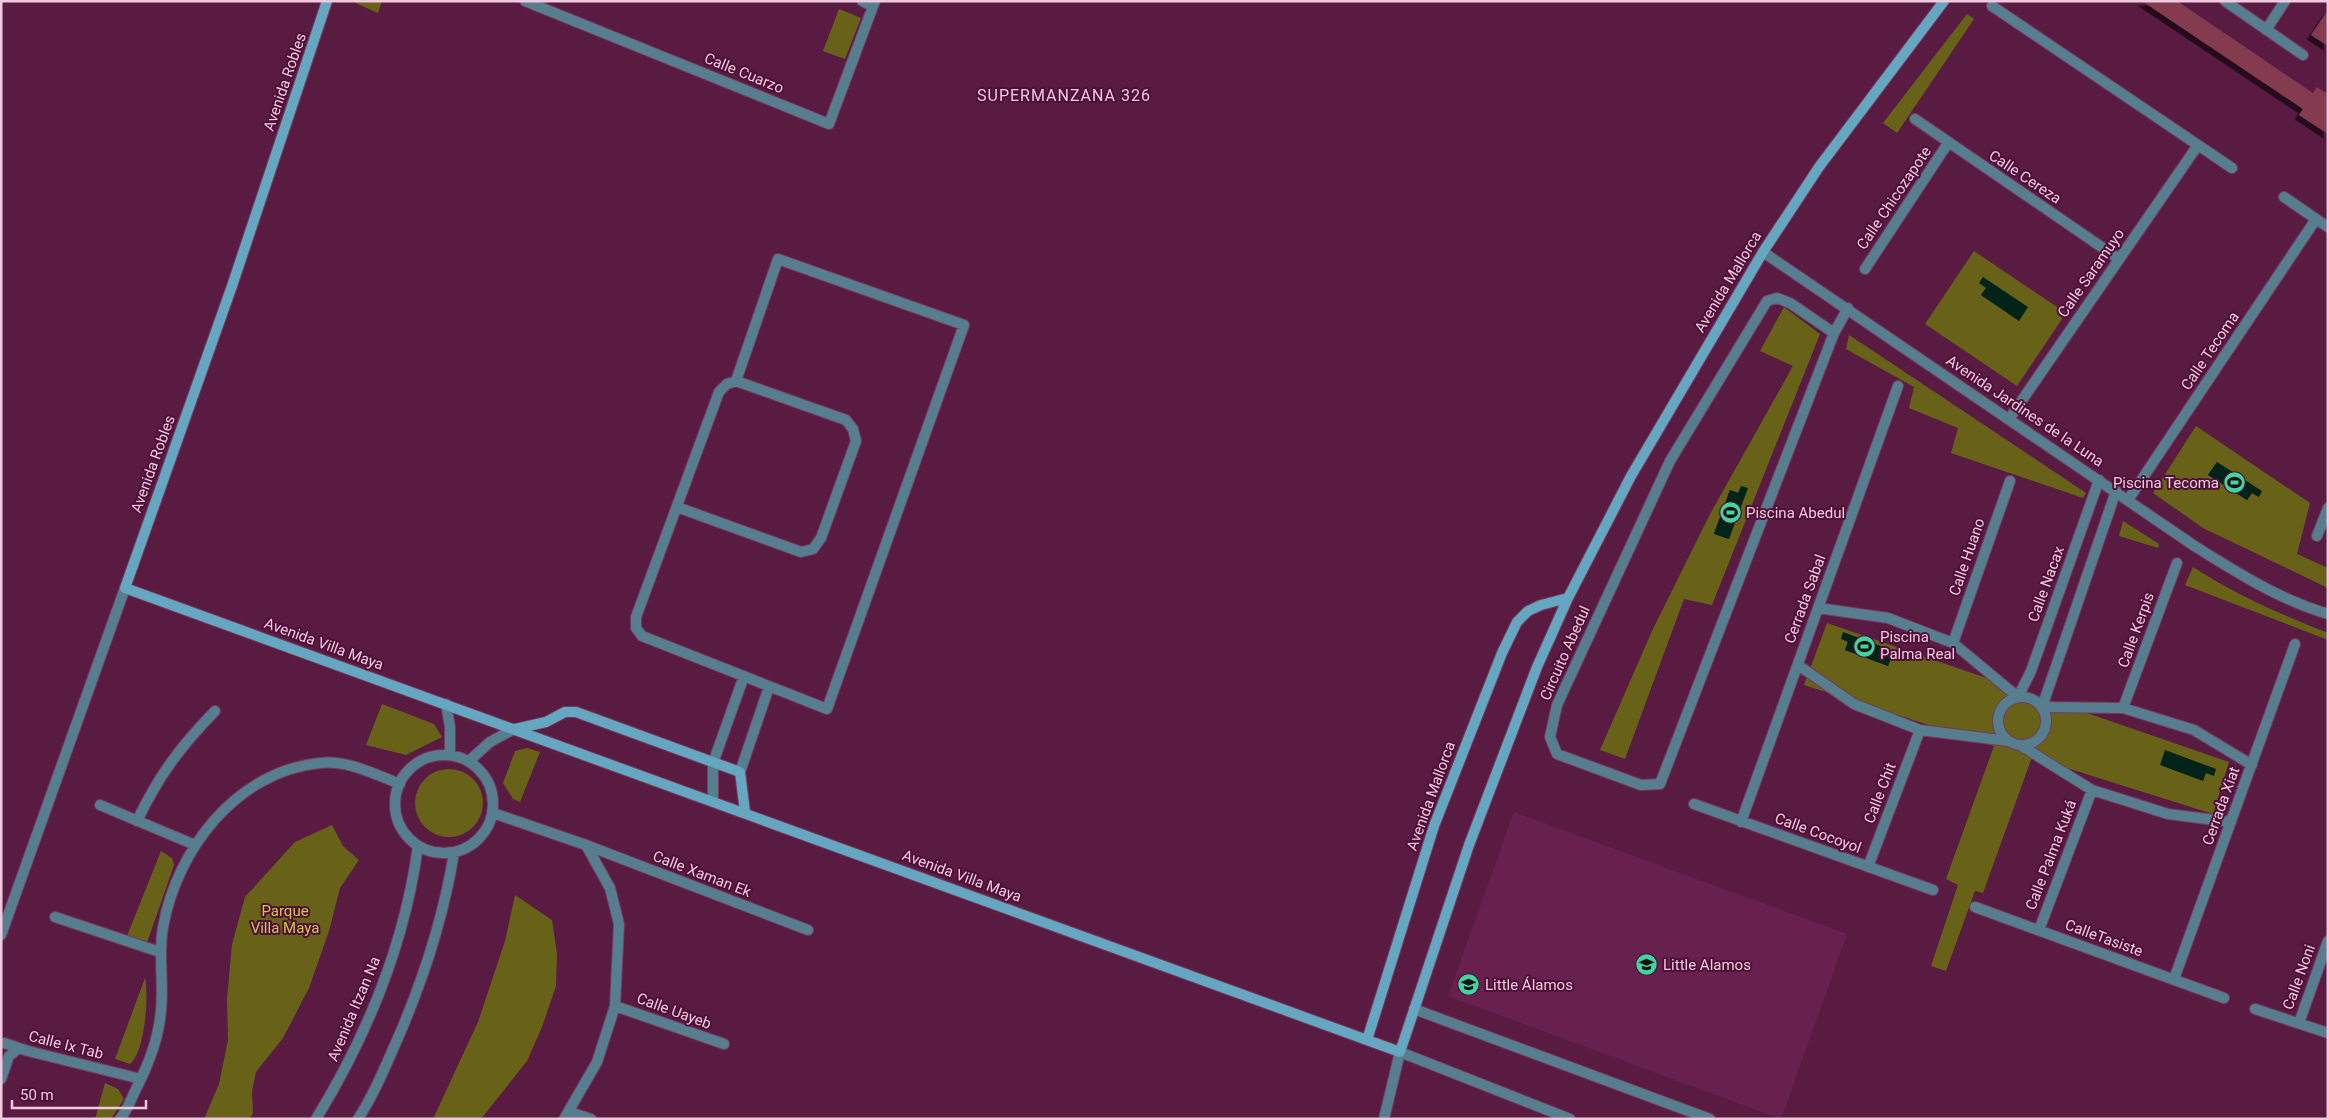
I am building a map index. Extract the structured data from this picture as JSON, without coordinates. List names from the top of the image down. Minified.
{"streets":{"main road":["Avenida Robles","Avenida Mallorca","Avenida Villa Maya"],"street":["Calle Cuarzo","Calle Cereza","Calle Chicozapote","Calle Saramuyo","Calle Tecoma","Avenida Jardines de la Luna","Calle Huano","Calle Nacax","Cerrada Sabal","Calle Kerpis","Circuito Abedul","Calle Chit","Cerrada Xiat","Calle Cocoyol","Calle Palma Kuká","Calle Xaman Ek","CalleTasiste","Calle Noni","Avenida Itzan Na","Calle Uayeb","Calle Ix Tab"]},"crossings":[["Avenida Robles","Avenida Villa Maya"],["Calle Cereza","Calle Chicozapote"],["Calle Cereza","Calle Saramuyo"],["Calle Saramuyo","Avenida Jardines de la Luna"],["Avenida Mallorca","Avenida Jardines de la Luna"],["Avenida Mallorca","Avenida Villa Maya"],["Calle Tecoma","Avenida Jardines de la Luna"],["Avenida Jardines de la Luna","Calle Nacax"],["Avenida Jardines de la Luna","Circuito Abedul"],["Cerrada Sabal","Calle Cocoyol"],["Calle Chit","Calle Cocoyol"],["Cerrada Xiat","CalleTasiste"],["Calle Palma Kuká","CalleTasiste"],["Calle Xaman Ek","Avenida Itzan Na"]],"districts":["SUPERMANZANA 326"],"parks":["Parque Villa Maya"],"places":{"sports":["Piscina Tecoma","Piscina Abedul","Piscina Palma Real"],"school or university":["Little Alamos","Little Álamos"]},"scale_bar":"50 m"}
